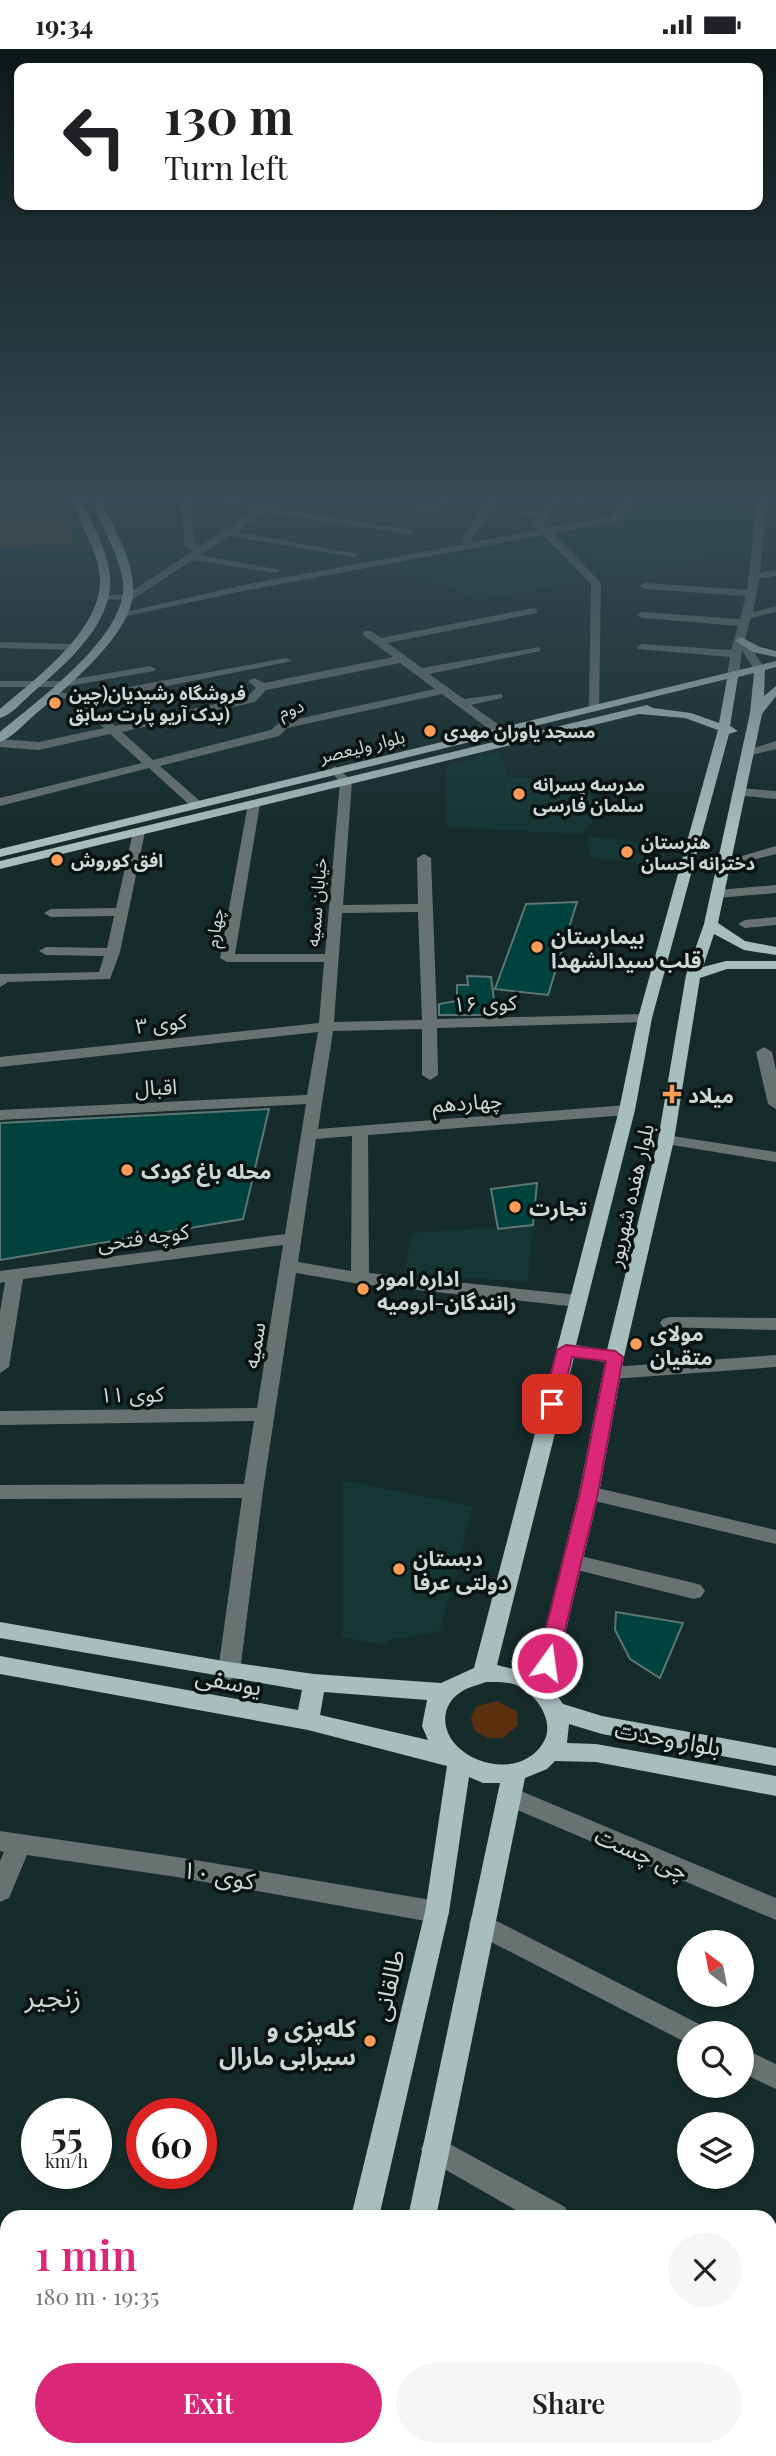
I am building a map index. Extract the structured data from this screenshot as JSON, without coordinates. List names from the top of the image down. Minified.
{"streets":{"main road":["بلوار ولیعصر","بلوار هفده شهریور","یوسفی","بلوار وحدت","طالقانی"],"street":["دوم","خیابان سمیه","چهارم","کوی ۱۶","کوی ۳","اقبال","چهاردهم","کوچه فتحی","سمیه","کوی ۱۱","چی چست","کوی ۱۰"]},"crossings":[["بلوار ولیعصر","خیابان سمیه"],["بلوار ولیعصر","چهارم"],["بلوار ولیعصر","بلوار هفده شهریور"],["خیابان سمیه","چهارم"],["خیابان سمیه","کوی ۱۶"],["خیابان سمیه","کوی ۳"],["خیابان سمیه","سمیه"],["کوی ۱۶","کوی ۳"],["کوی ۱۶","بلوار هفده شهریور"],["کوی ۱۶","سمیه"],["کوی ۳","سمیه"],["اقبال","سمیه"],["چهاردهم","بلوار هفده شهریور"],["چهاردهم","سمیه"],["بلوار هفده شهریور","یوسفی"],["بلوار هفده شهریور","بلوار وحدت"],["بلوار هفده شهریور","چی چست"],["بلوار هفده شهریور","طالقانی"],["کوچه فتحی","سمیه"],["سمیه","کوی ۱۱"],["سمیه","یوسفی"],["یوسفی","بلوار وحدت"],["یوسفی","چی چست"],["یوسفی","طالقانی"],["بلوار وحدت","چی چست"],["بلوار وحدت","طالقانی"],["چی چست","طالقانی"],["کوی ۱۰","طالقانی"]],"districts":["زنجیر"],"places":{"other":["فروشگاه رشیدیان(چین یدک آریو پارت سابق)","مسجد یاوران مهدی","مدرسه پسرانه سلمان فارسی","هنرستان دخترانه احسان","افق کوروش","بیمارستان قلب سیدالشهدا","محله باغ کودک","تجارت","اداره امور رانندگان-ارومیه","مولای متقیان","دبستان دولتی عرفا","کله‌پزی و سیرابی مارال"],"health":["میلاد"]},"north":"top left","page":{"status":"19:34","turn":["130 m","Turn left"],"speed":"55 km/h","limit":"60","heading":["1 min","180 m · 19:35"],"buttons":["Exit","Share"]}}
